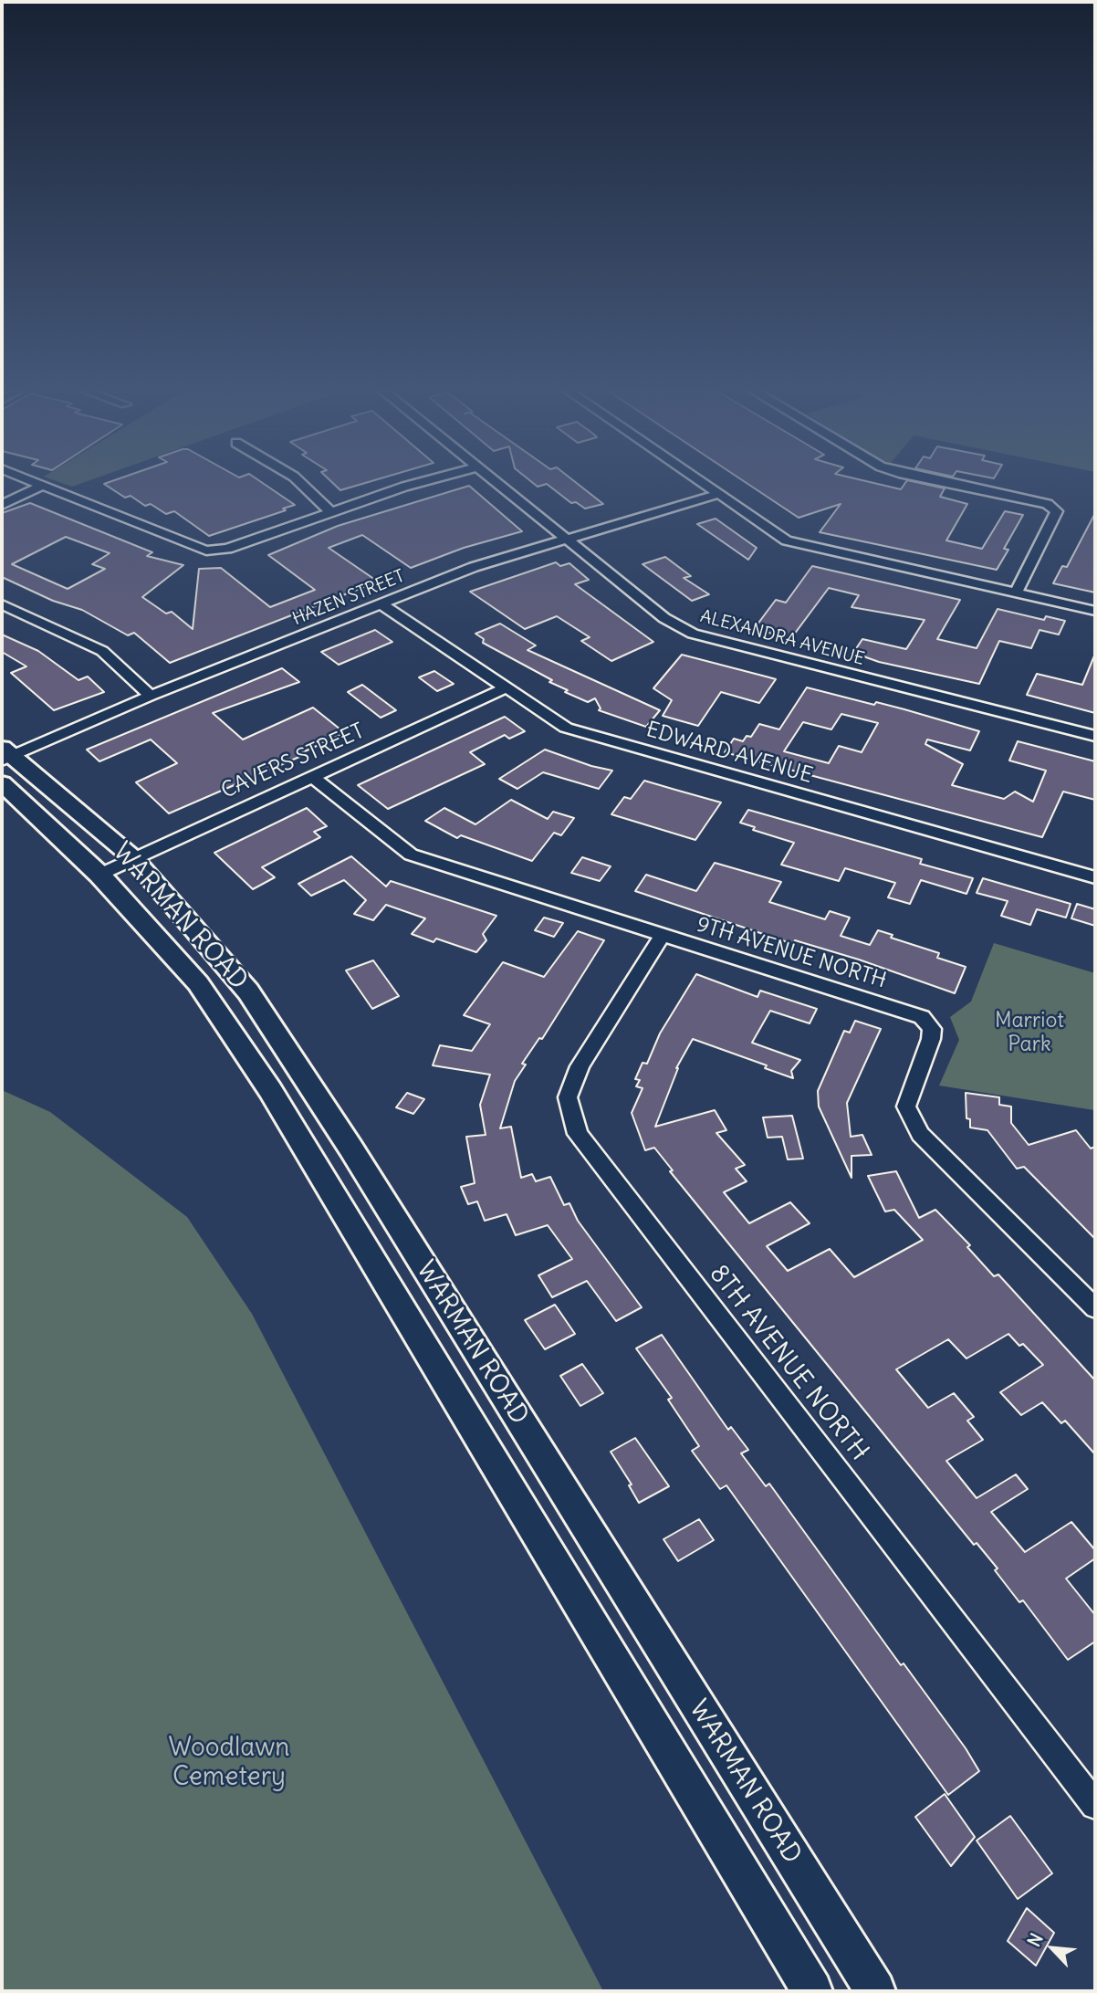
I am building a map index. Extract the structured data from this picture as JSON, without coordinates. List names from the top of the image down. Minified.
{"streets":{"main road":["WARMAN ROAD"],"street":["HAZEN STREET","ALEXANDRA AVENUE","EDWARD AVENUE","CAVERS STREET","9TH AVENUE NORTH","8TH AVENUE NORTH"]},"crossings":[["HAZEN STREET","ALEXANDRA AVENUE"],["HAZEN STREET","EDWARD AVENUE"],["HAZEN STREET","WARMAN ROAD"],["EDWARD AVENUE","CAVERS STREET"],["CAVERS STREET","WARMAN ROAD"],["CAVERS STREET","9TH AVENUE NORTH"],["9TH AVENUE NORTH","8TH AVENUE NORTH"]],"parks":["Marriot Park","Woodlawn Cemetery"],"north":"top left"}
